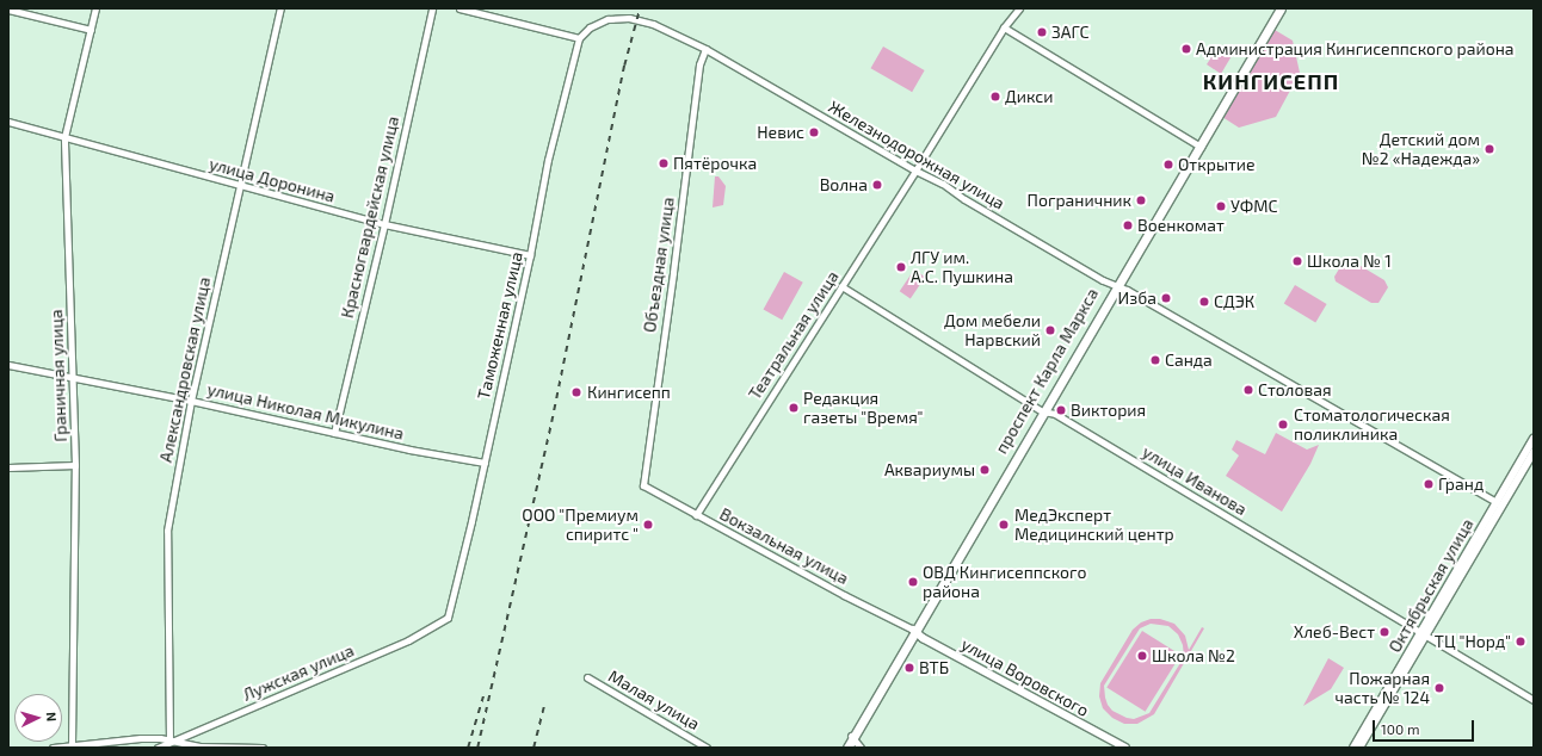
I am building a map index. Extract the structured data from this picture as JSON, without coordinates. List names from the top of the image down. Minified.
{"streets":{"main road":["проспект Карла Маркса"],"street":["Железнодорожная улица","улица Доронина","Красногвардейская улица","Объездная улица","Таможенная улица","Театральная улица","Александровская улица","Граничная улица","улица Николая Микулина","улица Иванова","Вокзальная улица","Октябрьская улица","Лужская улица","улица Воровского","Малая улица"]},"crossings":[["Железнодорожная улица","Объездная улица"],["Железнодорожная улица","Таможенная улица"],["Железнодорожная улица","Театральная улица"],["Железнодорожная улица","проспект Карла Маркса"],["Железнодорожная улица","Октябрьская улица"],["улица Доронина","Красногвардейская улица"],["улица Доронина","Таможенная улица"],["улица Доронина","Александровская улица"],["улица Доронина","Граничная улица"],["Красногвардейская улица","улица Николая Микулина"],["Объездная улица","Вокзальная улица"],["Таможенная улица","улица Николая Микулина"],["Таможенная улица","Лужская улица"],["Театральная улица","улица Иванова"],["Театральная улица","Вокзальная улица"],["Александровская улица","улица Николая Микулина"],["Александровская улица","Лужская улица"],["проспект Карла Маркса","улица Иванова"],["проспект Карла Маркса","Вокзальная улица"],["проспект Карла Маркса","улица Воровского"],["Граничная улица","улица Николая Микулина"],["улица Иванова","Октябрьская улица"],["Вокзальная улица","улица Воровского"]],"districts":["КИНГИСЕПП"],"places":["ЗАГС","Администрация Кингисеппского района","Дикси","Невис","Детский дом №2 «Надежда»","Пятёрочка","Открытие","Волна","Пограничник","УФМС","Военкомат","Школа № 1","ЛГУ им. А.С. Пушкина","Изба","СДЭК","Дом мебели Нарвский","Санда","Столовая","Кингисепп","Редакция газеты \"Время\"","Виктория","Стоматологическая поликлиника","Аквариумы","Гранд","ООО \"Премиум спиритс \"","МедЭксперт Медицинский центр","ОВД Кингисеппского района","Хлеб-Вест","ТЦ \"Норд\"","Школа №2","ВТБ","Пожарная часть № 124"],"scale_bar":"100 m","north":"right"}
